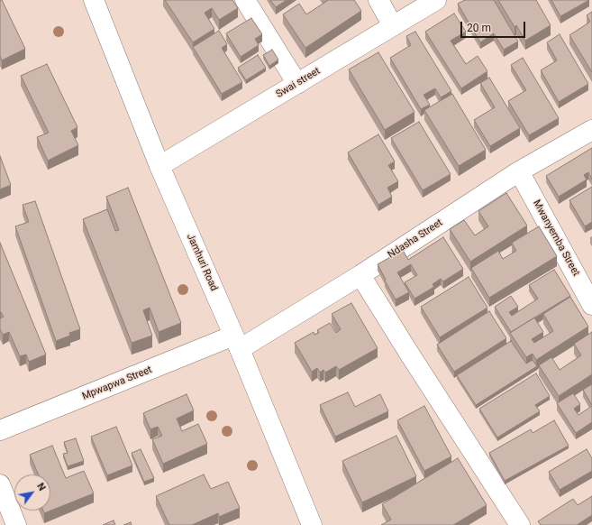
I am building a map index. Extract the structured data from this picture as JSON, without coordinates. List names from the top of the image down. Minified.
{"streets":{"street":["Swai street","Mwanyemba Street","Ndasha Street","Jamhuri Road","Mpwapwa Street"]},"crossings":[["Swai street","Jamhuri Road"],["Mwanyemba Street","Ndasha Street"],["Ndasha Street","Jamhuri Road"],["Ndasha Street","Mpwapwa Street"],["Jamhuri Road","Mpwapwa Street"]],"scale_bar":"20 m","north":"top right"}
